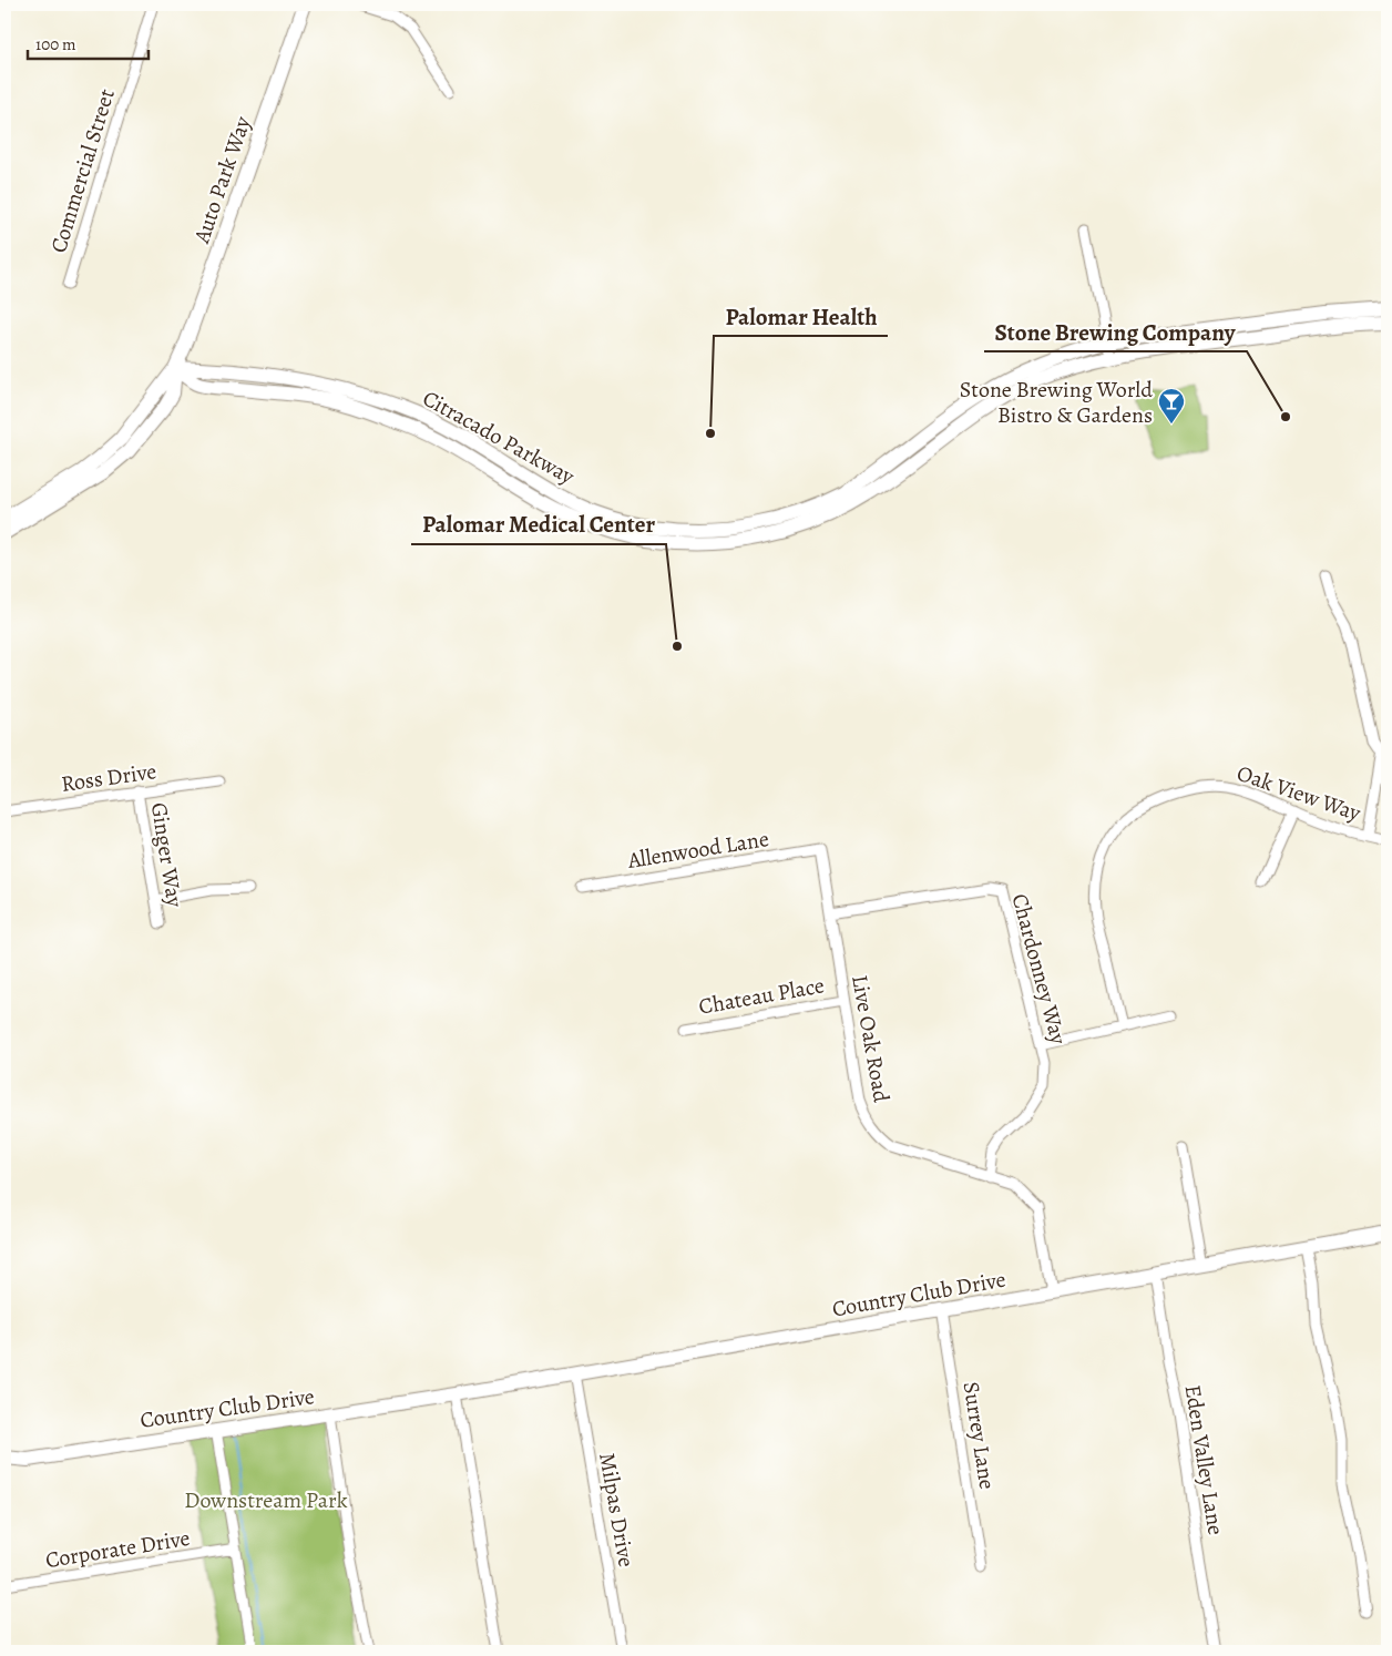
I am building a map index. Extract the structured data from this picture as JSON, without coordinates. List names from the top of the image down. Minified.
{"streets":{"main road":["Auto Park Way","Citracado Parkway","Country Club Drive"],"street":["Commercial Street","Ross Drive","Oak View Way","Allenwood Lane","Ginger Way","Chardonney Way","Chateau Place","Live Oak Road","Surrey Lane","Eden Valley Lane","Milpas Drive","Corporate Drive"]},"crossings":[["Auto Park Way","Citracado Parkway"],["Ross Drive","Ginger Way"],["Allenwood Lane","Live Oak Road"],["Chardonney Way","Live Oak Road"],["Chateau Place","Live Oak Road"],["Live Oak Road","Country Club Drive"],["Country Club Drive","Surrey Lane"],["Country Club Drive","Eden Valley Lane"],["Country Club Drive","Milpas Drive"]],"parks":["Downstream Park"],"places":{"other":["Stone Brewing Company","Palomar Health","Palomar Medical Center"],"bar":["Stone Brewing World Bistro & Gardens"]},"scale_bar":"100 m"}
